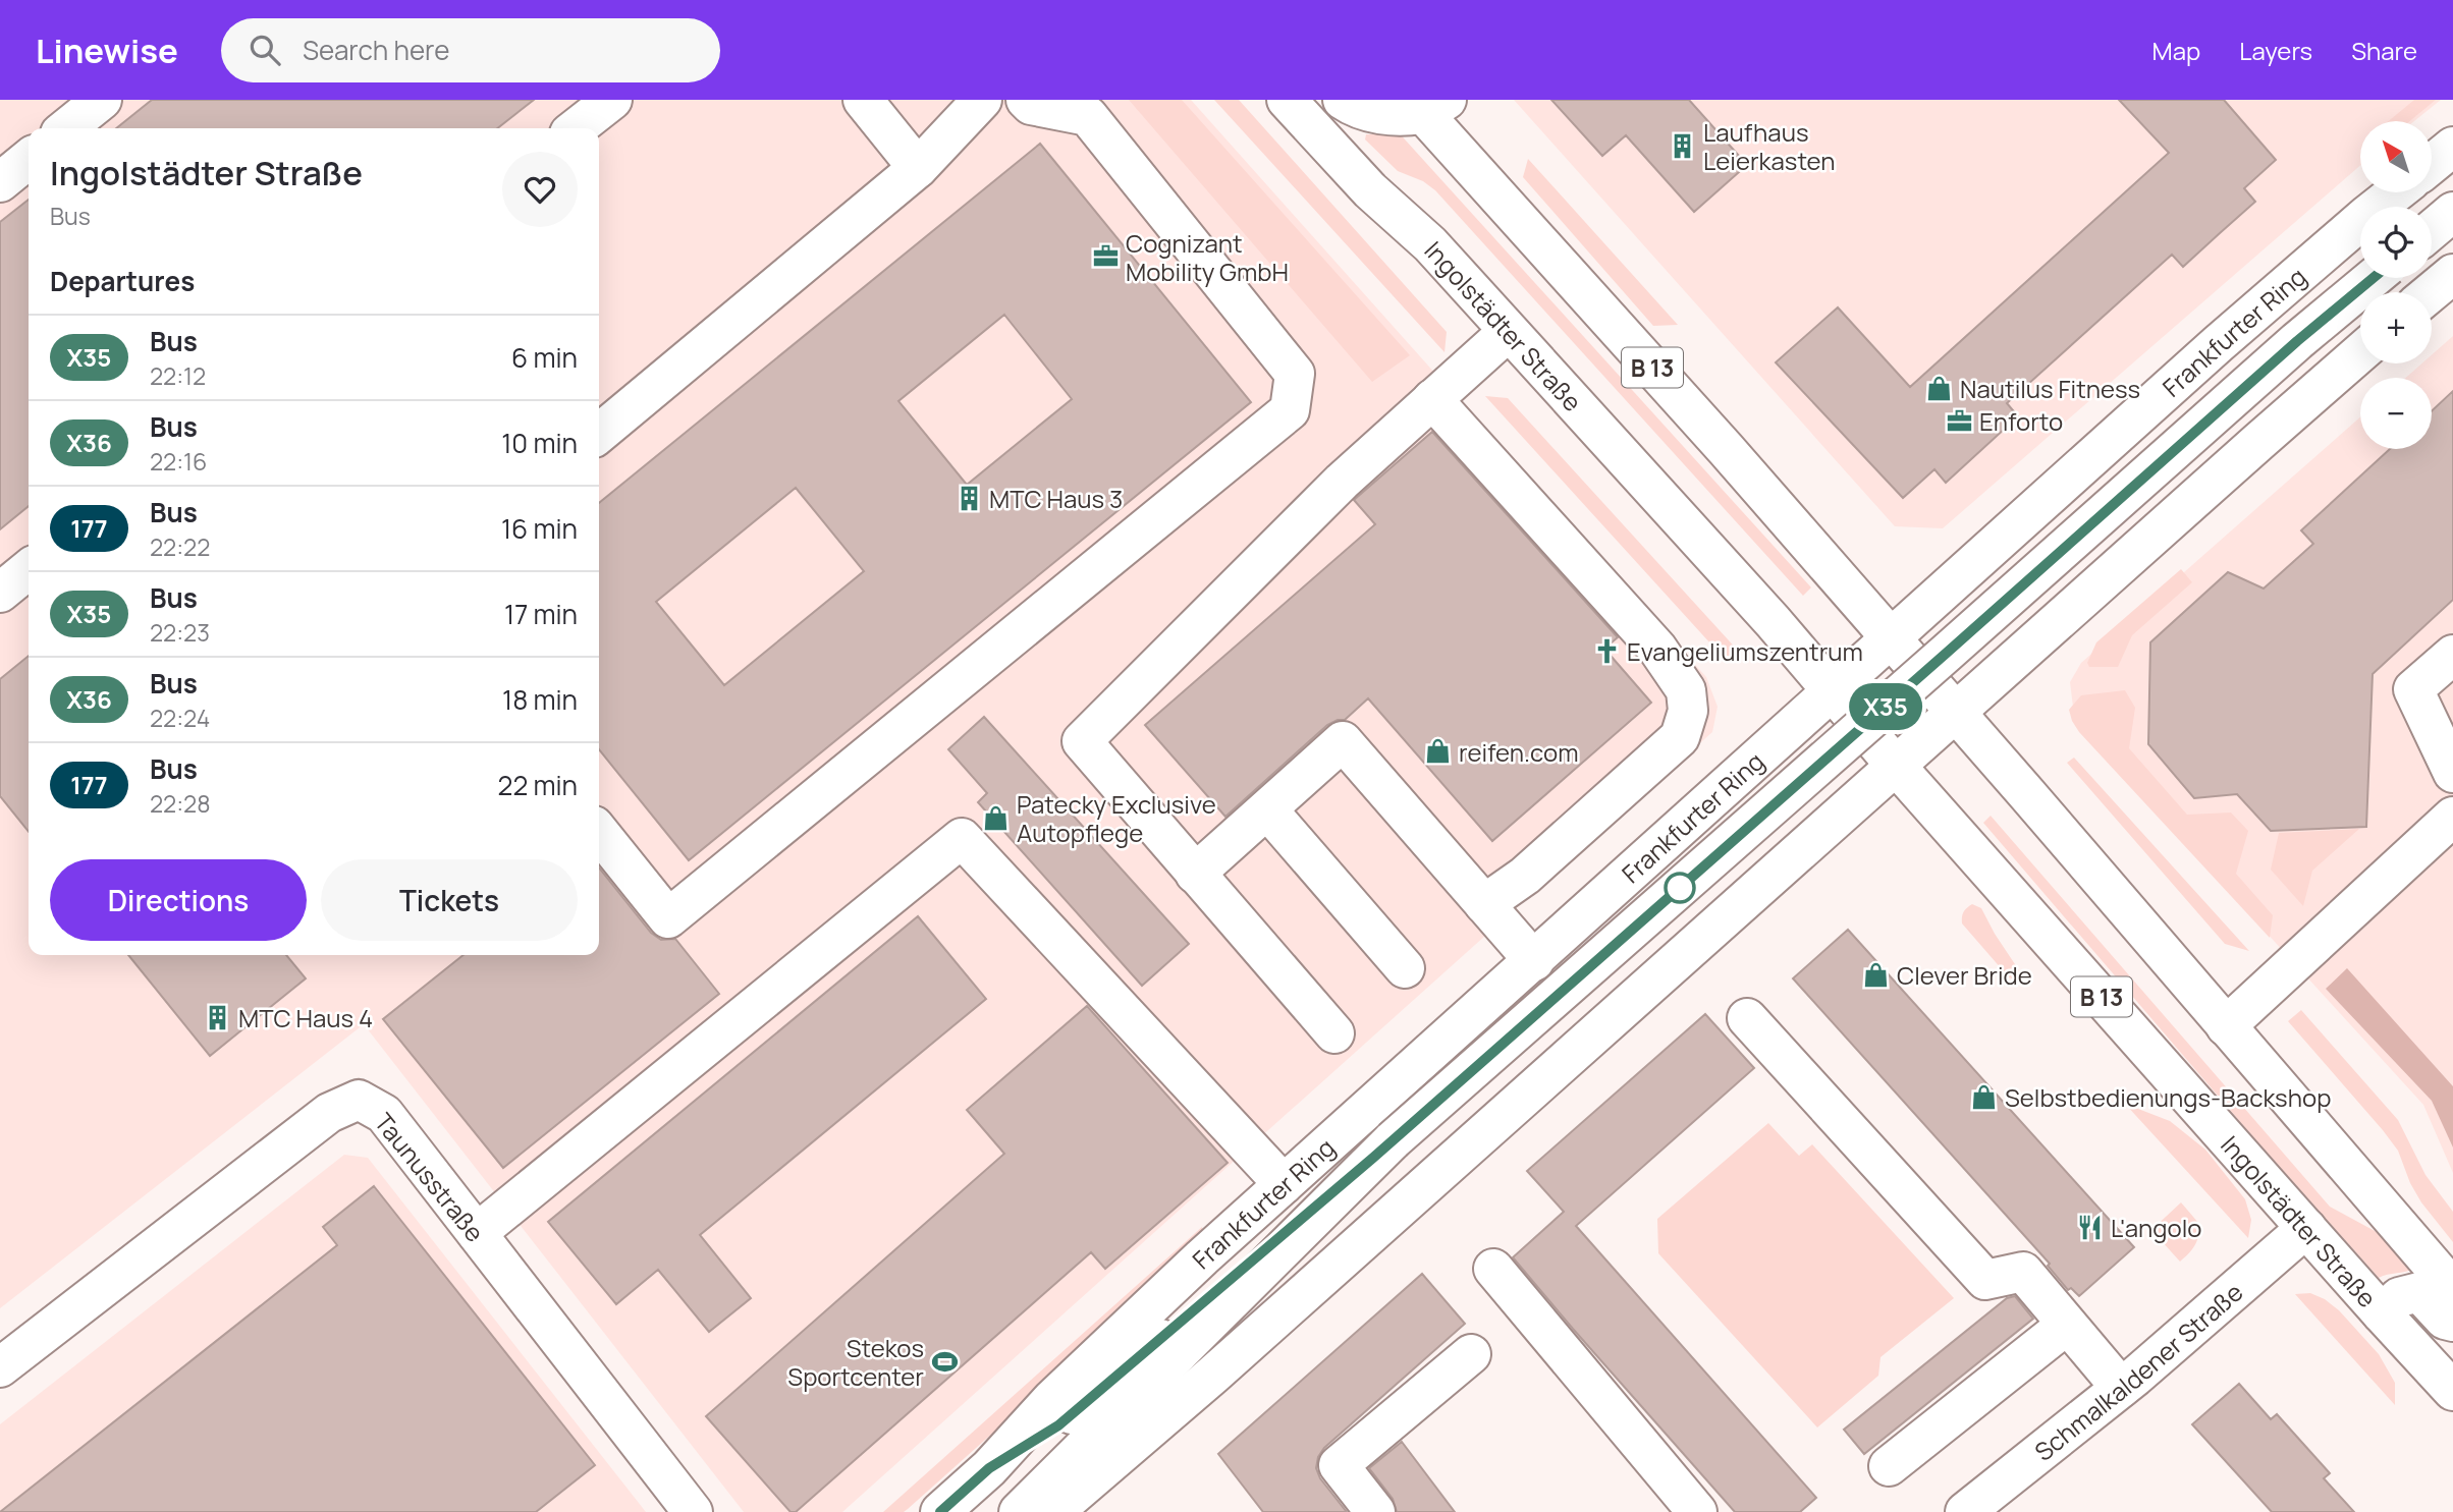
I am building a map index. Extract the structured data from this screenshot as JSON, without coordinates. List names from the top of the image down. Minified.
{"streets":{"main road":["Ingolstädter Straße","Frankfurter Ring","B 13","Taunusstraße","Schmalkaldener Straße"]},"crossings":[["Ingolstädter Straße","Frankfurter Ring"],["Ingolstädter Straße","Schmalkaldener Straße"],["Frankfurter Ring","B 13"]],"places":{"building":["Laufhaus Leierkasten","MTC Haus 3","MTC Haus 4"],"office":["Cognizant Mobility GmbH","Enforto"],"shop":["Nautilus Fitness","reifen.com","Patecky Exclusive Autopflege","Clever Bride","Selbstbedienungs-Backshop"],"church":["Evangeliumszentrum"],"restaurant":["L'angolo"],"sports":["Stekos Sportcenter"]},"lines":["bus line X35"],"north":"top left","page":{"header":"Linewise","search":"Search here","nav":["Map","Layers","Share"],"on_map":"X35","map_buttons":["+","−"],"heading":[["Ingolstädter Straße","Bus"],"Departures"],"list":[{"mark":"X35","name":"Bus","note":"22:12","value":"6 min"},{"mark":"X36","name":"Bus","note":"22:16","value":"10 min"},{"mark":"177","name":"Bus","note":"22:22","value":"16 min"},{"mark":"X35","name":"Bus","note":"22:23","value":"17 min"},{"mark":"X36","name":"Bus","note":"22:24","value":"18 min"},{"mark":"177","name":"Bus","note":"22:28","value":"22 min"}],"buttons":["Directions","Tickets"]}}
